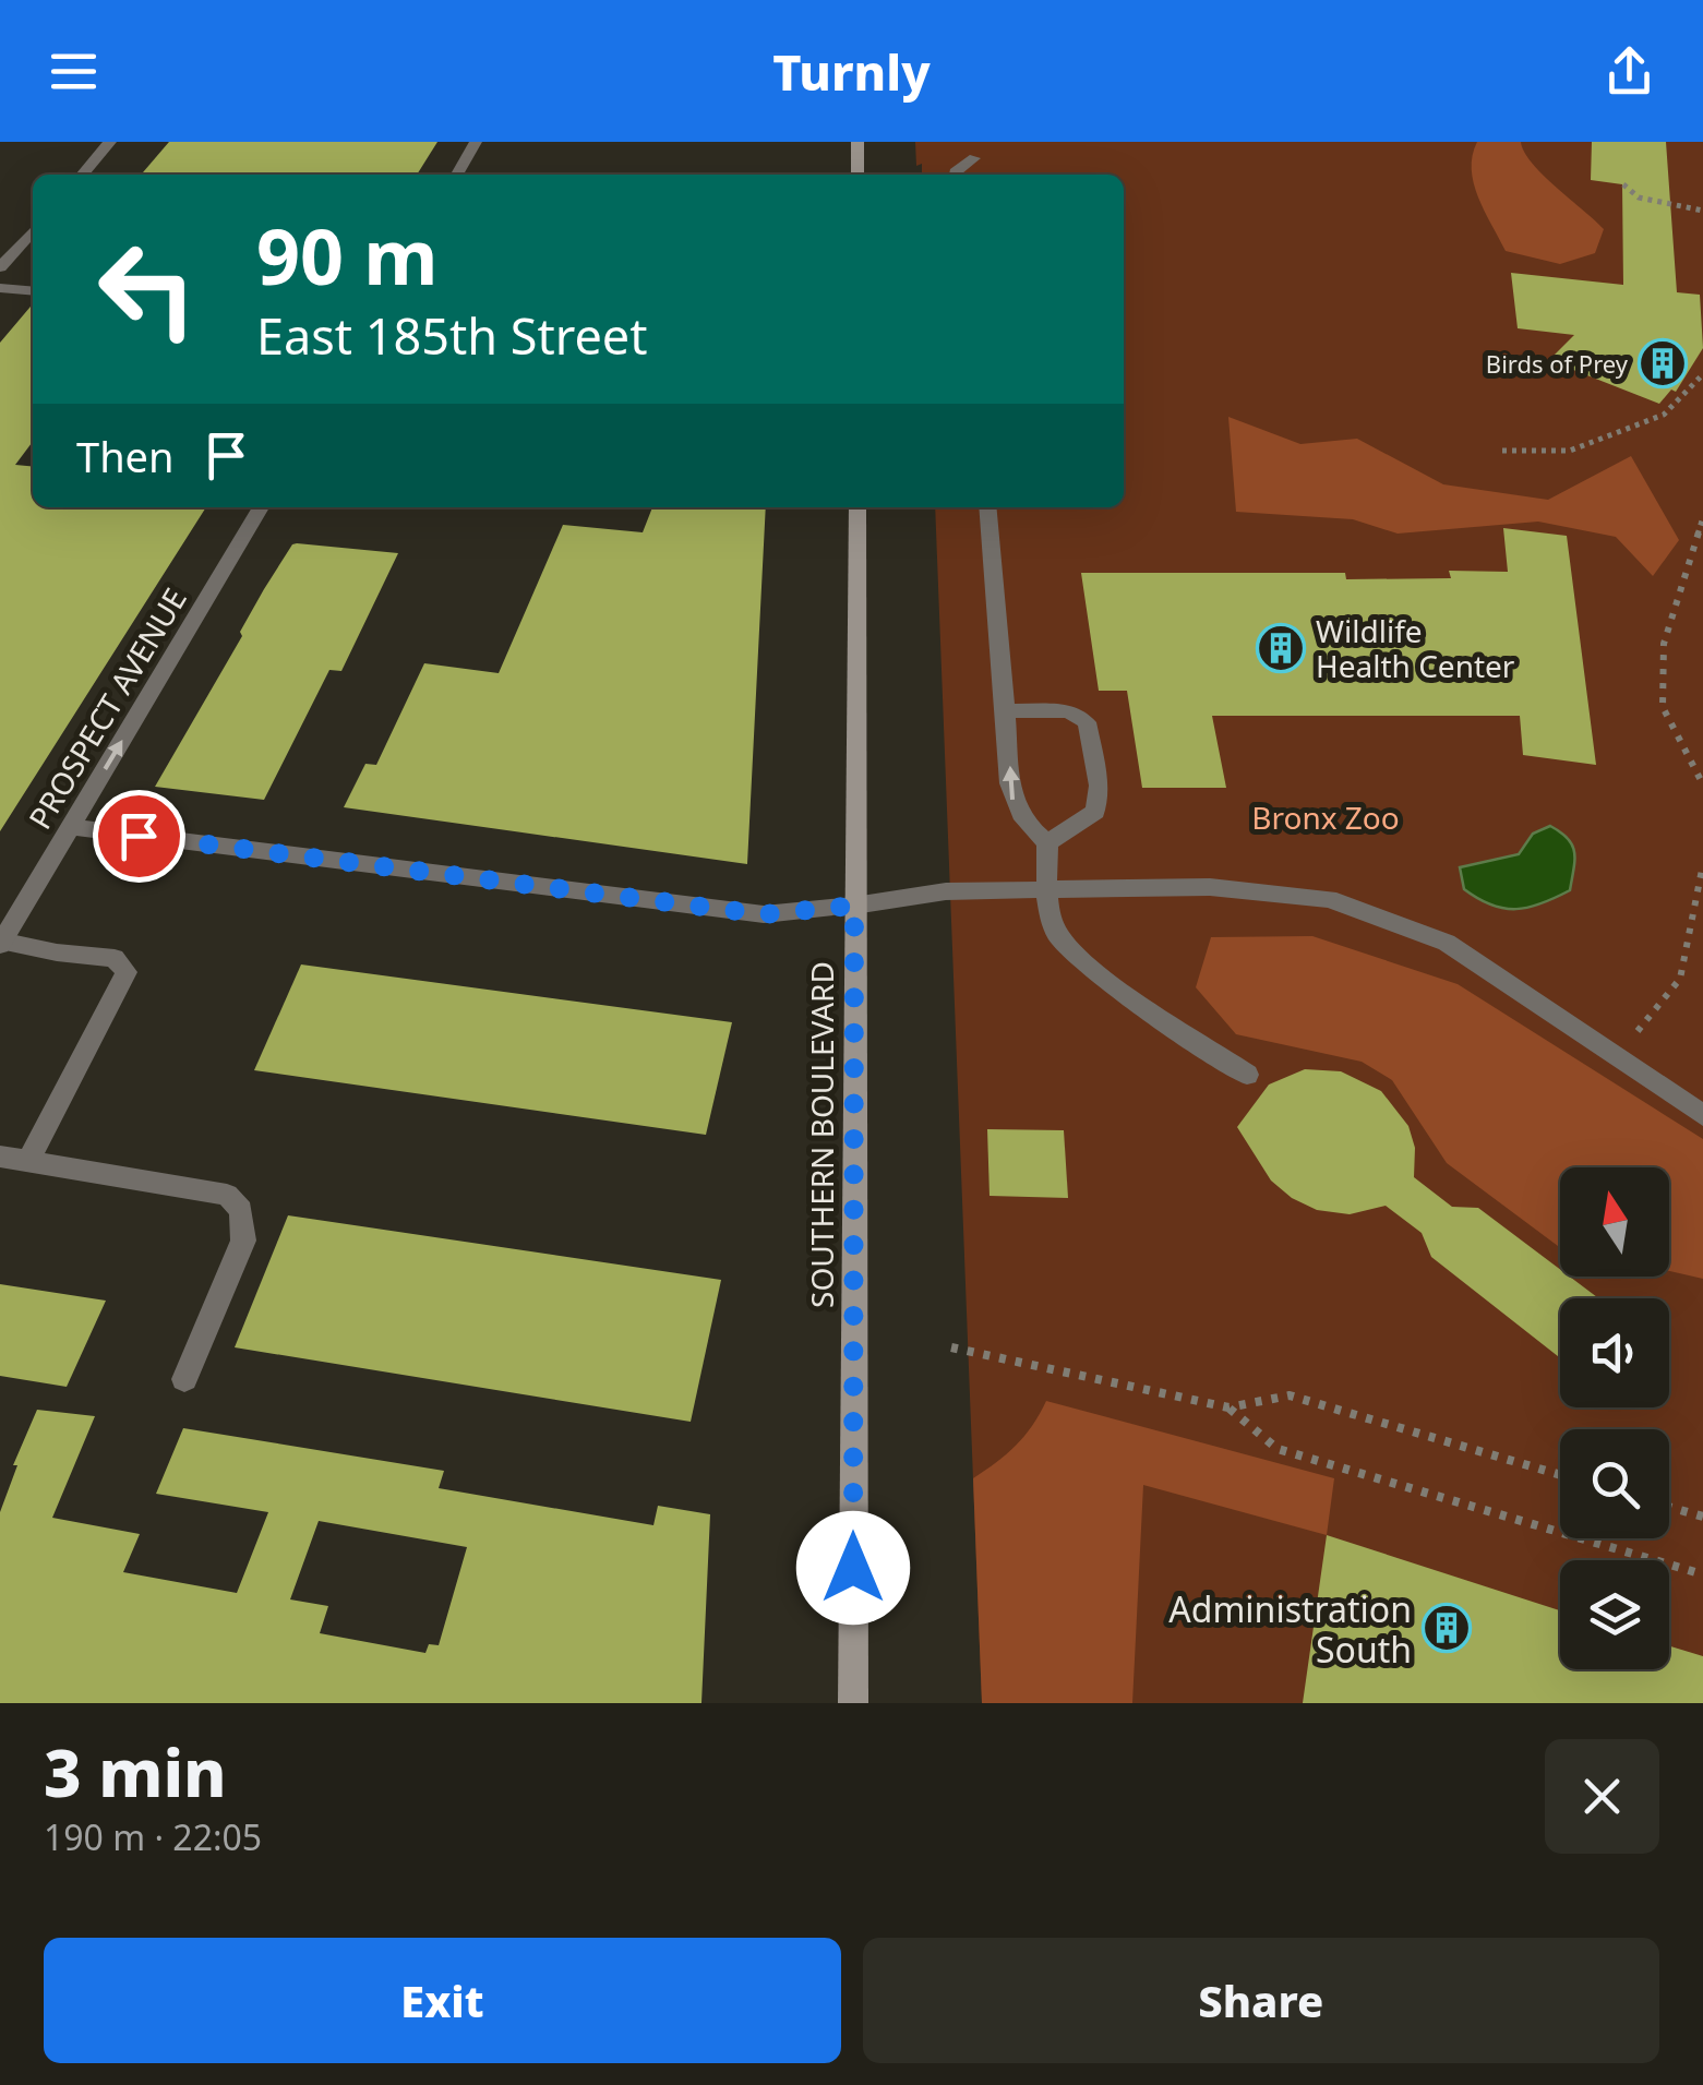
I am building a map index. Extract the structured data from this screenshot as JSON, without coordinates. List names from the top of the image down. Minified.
{"streets":{"main road":["SOUTHERN BOULEVARD"],"street":["PROSPECT AVENUE"]},"one_way":["PROSPECT AVENUE"],"parks":["Bronx Zoo"],"places":{"building":["Birds of Prey","Wildlife Health Center","Administration South"]},"north":"top","page":{"header":"Turnly","turn":["90 m","East 185th Street"],"then":"Then","heading":["3 min","190 m · 22:05"],"buttons":["Exit","Share"]}}
